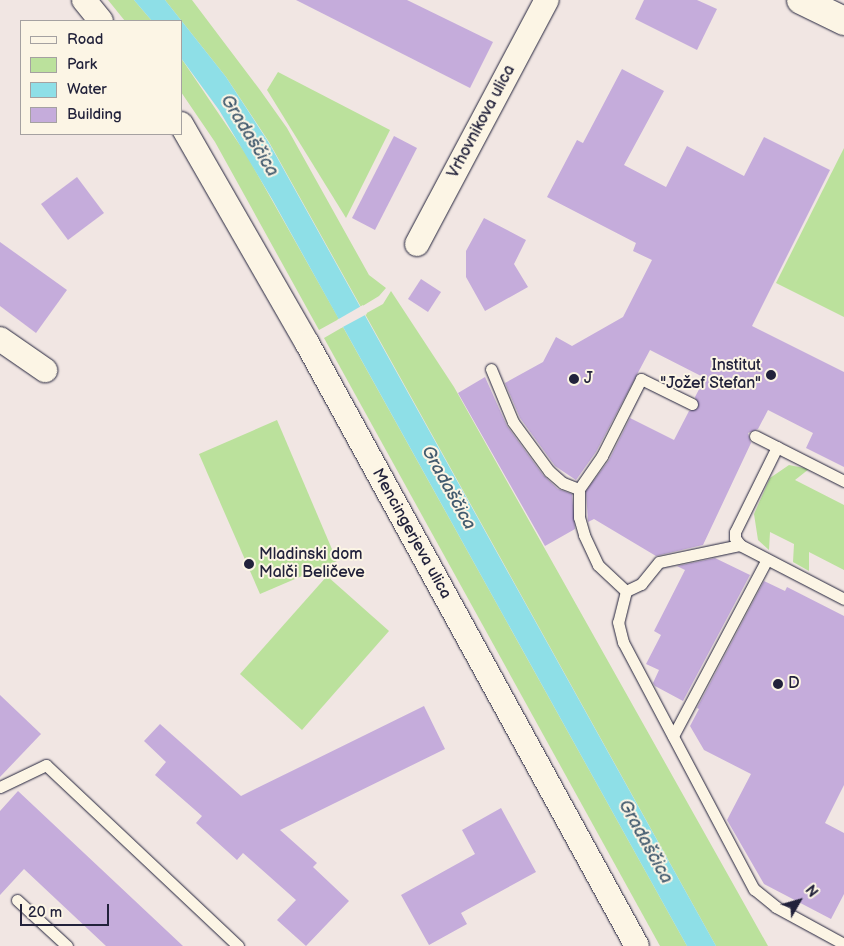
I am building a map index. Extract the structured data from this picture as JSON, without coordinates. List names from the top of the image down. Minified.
{"streets":{"street":["Vrhovnikova ulica","Mencingerjeva ulica"]},"water":["Gradaščica"],"places":["Institut \"Jožef Stefan\"","J","Mladinski dom Malči Beličeve","D"],"legend":["Road","Park","Water","Building"],"scale_bar":"20 m","north":"top right"}
